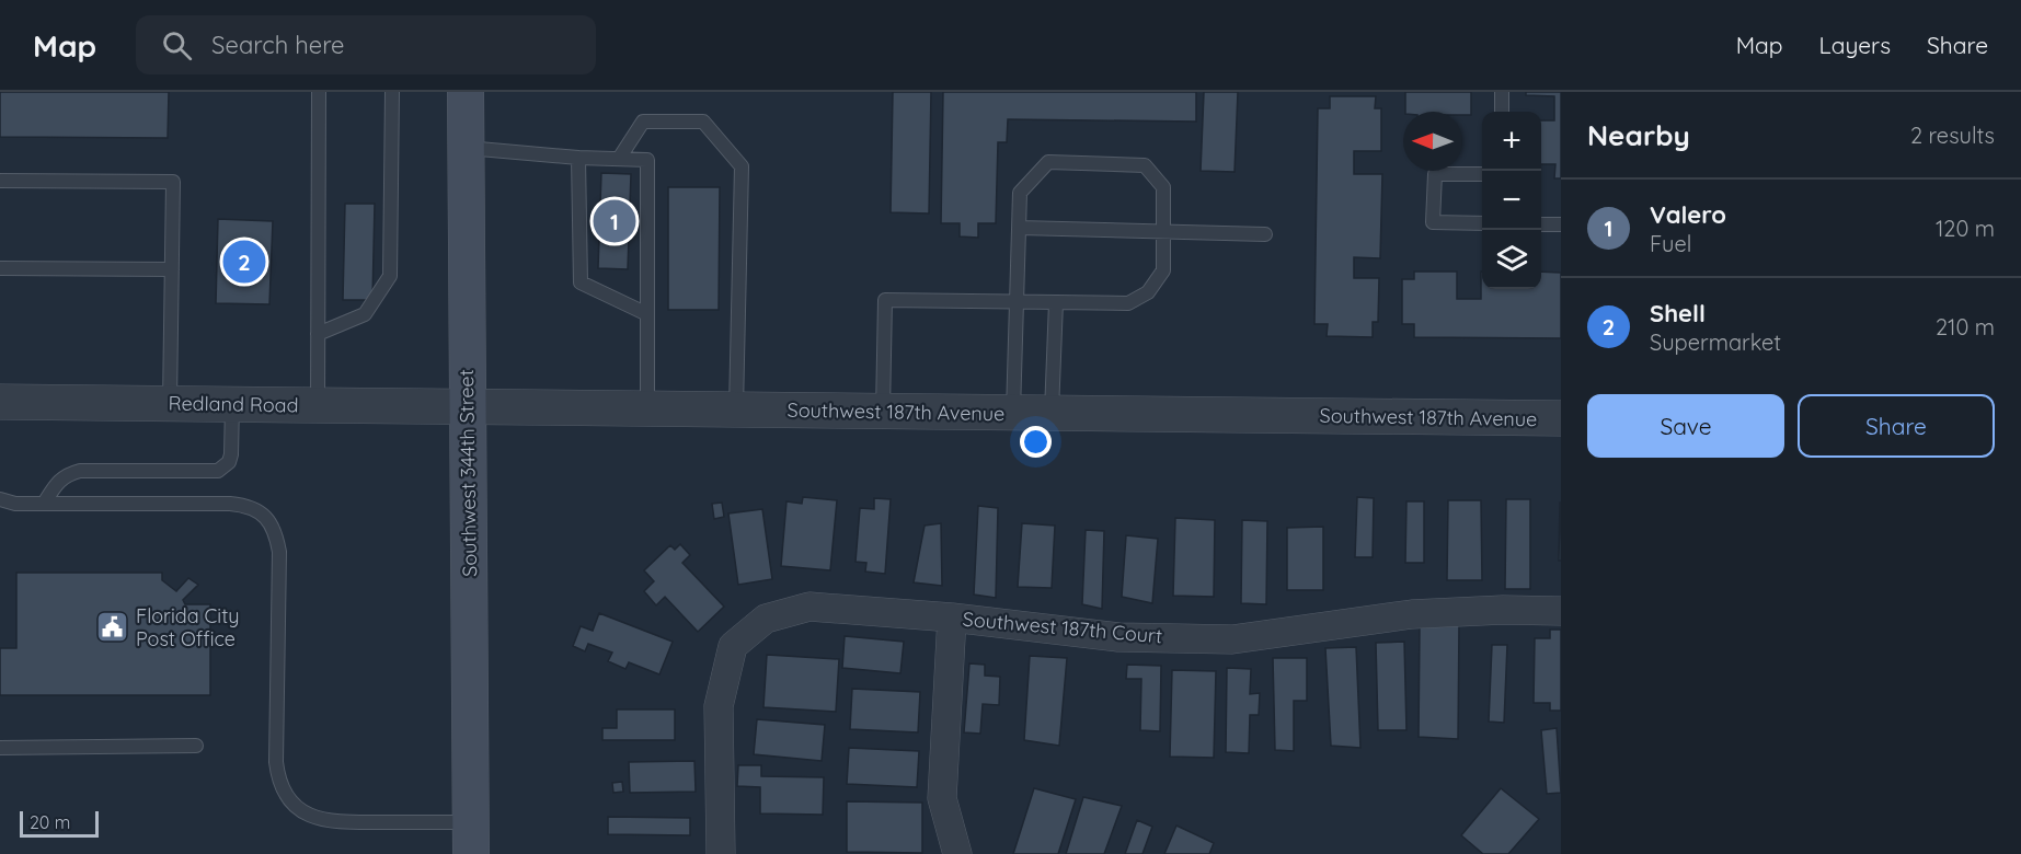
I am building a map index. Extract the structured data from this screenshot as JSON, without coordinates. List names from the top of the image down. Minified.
{"streets":{"main road":["Southwest 344th Street"],"street":["Redland Road","Southwest 187th Avenue","Southwest 187th Court"]},"crossings":[["Redland Road","Southwest 187th Avenue"],["Redland Road","Southwest 344th Street"],["Southwest 187th Avenue","Southwest 344th Street"]],"places":{"public building":["Florida City Post Office"]},"scale_bar":"20 m","north":"left","page":{"header":"Map","search":"Search here","nav":["Map","Layers","Share"],"heading":["Nearby","2 results"],"map_buttons":["+","−"],"list":[{"mark":"1","name":"Valero","note":"Fuel","value":"120 m"},{"mark":"2","name":"Shell","note":"Supermarket","value":"210 m"}],"pins":["1","2"],"buttons":["Save","Share"],"scale":"20 m"}}
